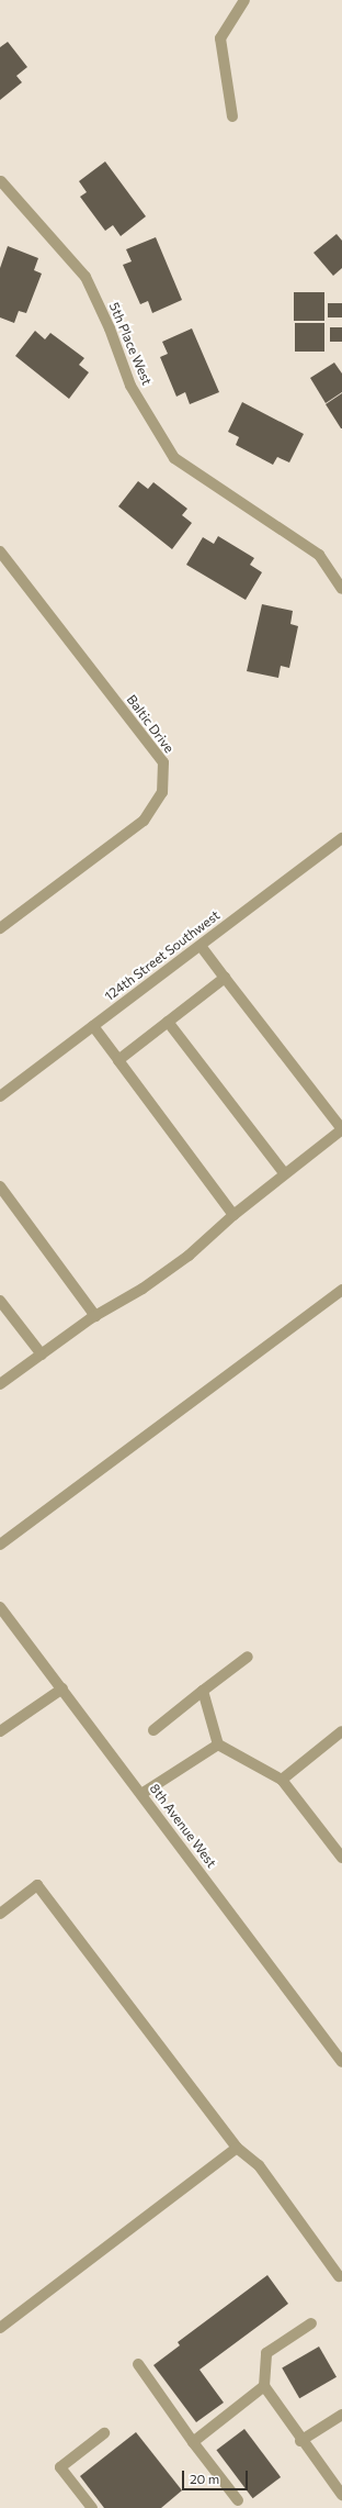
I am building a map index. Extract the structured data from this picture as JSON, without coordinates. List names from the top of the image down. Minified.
{"streets":{"street":["5th Place West","Baltic Drive","124th Street Southwest","8th Avenue West"]},"scale_bar":"20 m"}
